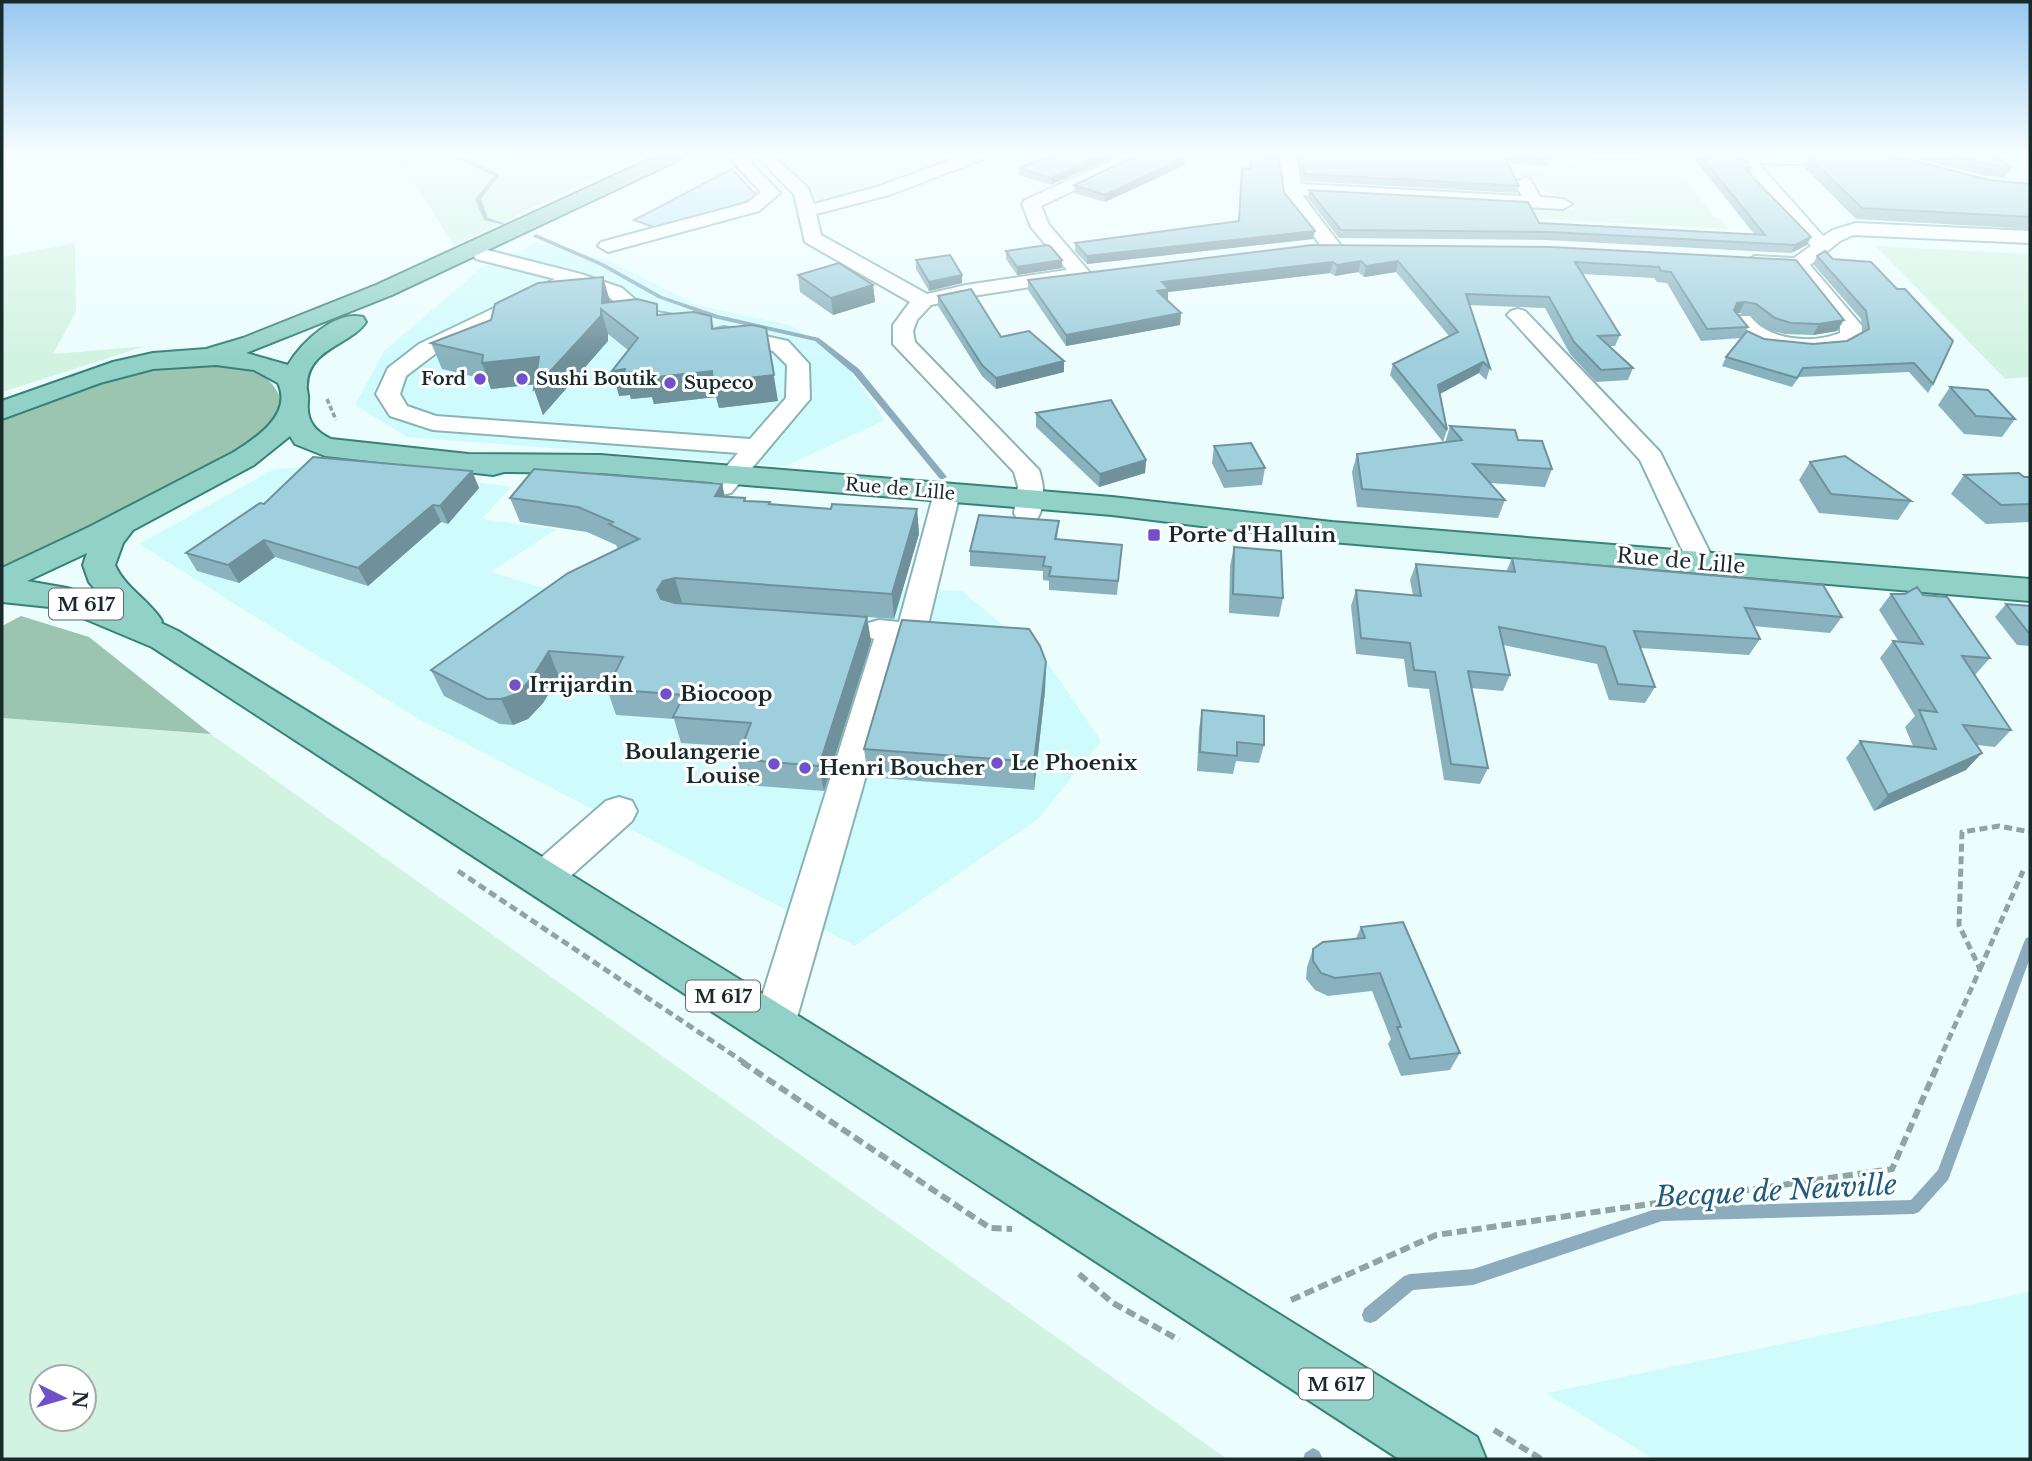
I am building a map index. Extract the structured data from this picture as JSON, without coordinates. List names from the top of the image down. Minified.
{"streets":{"main road":["Rue de Lille","M 617"]},"water":["Becque de Neuville"],"places":{"other":["Ford","Sushi Boutik","Supeco","Irrijardin","Biocoop","Le Phoenix","Boulangerie Louise","Henri Boucher"],"transit":["Porte d'Halluin"]},"north":"right"}
